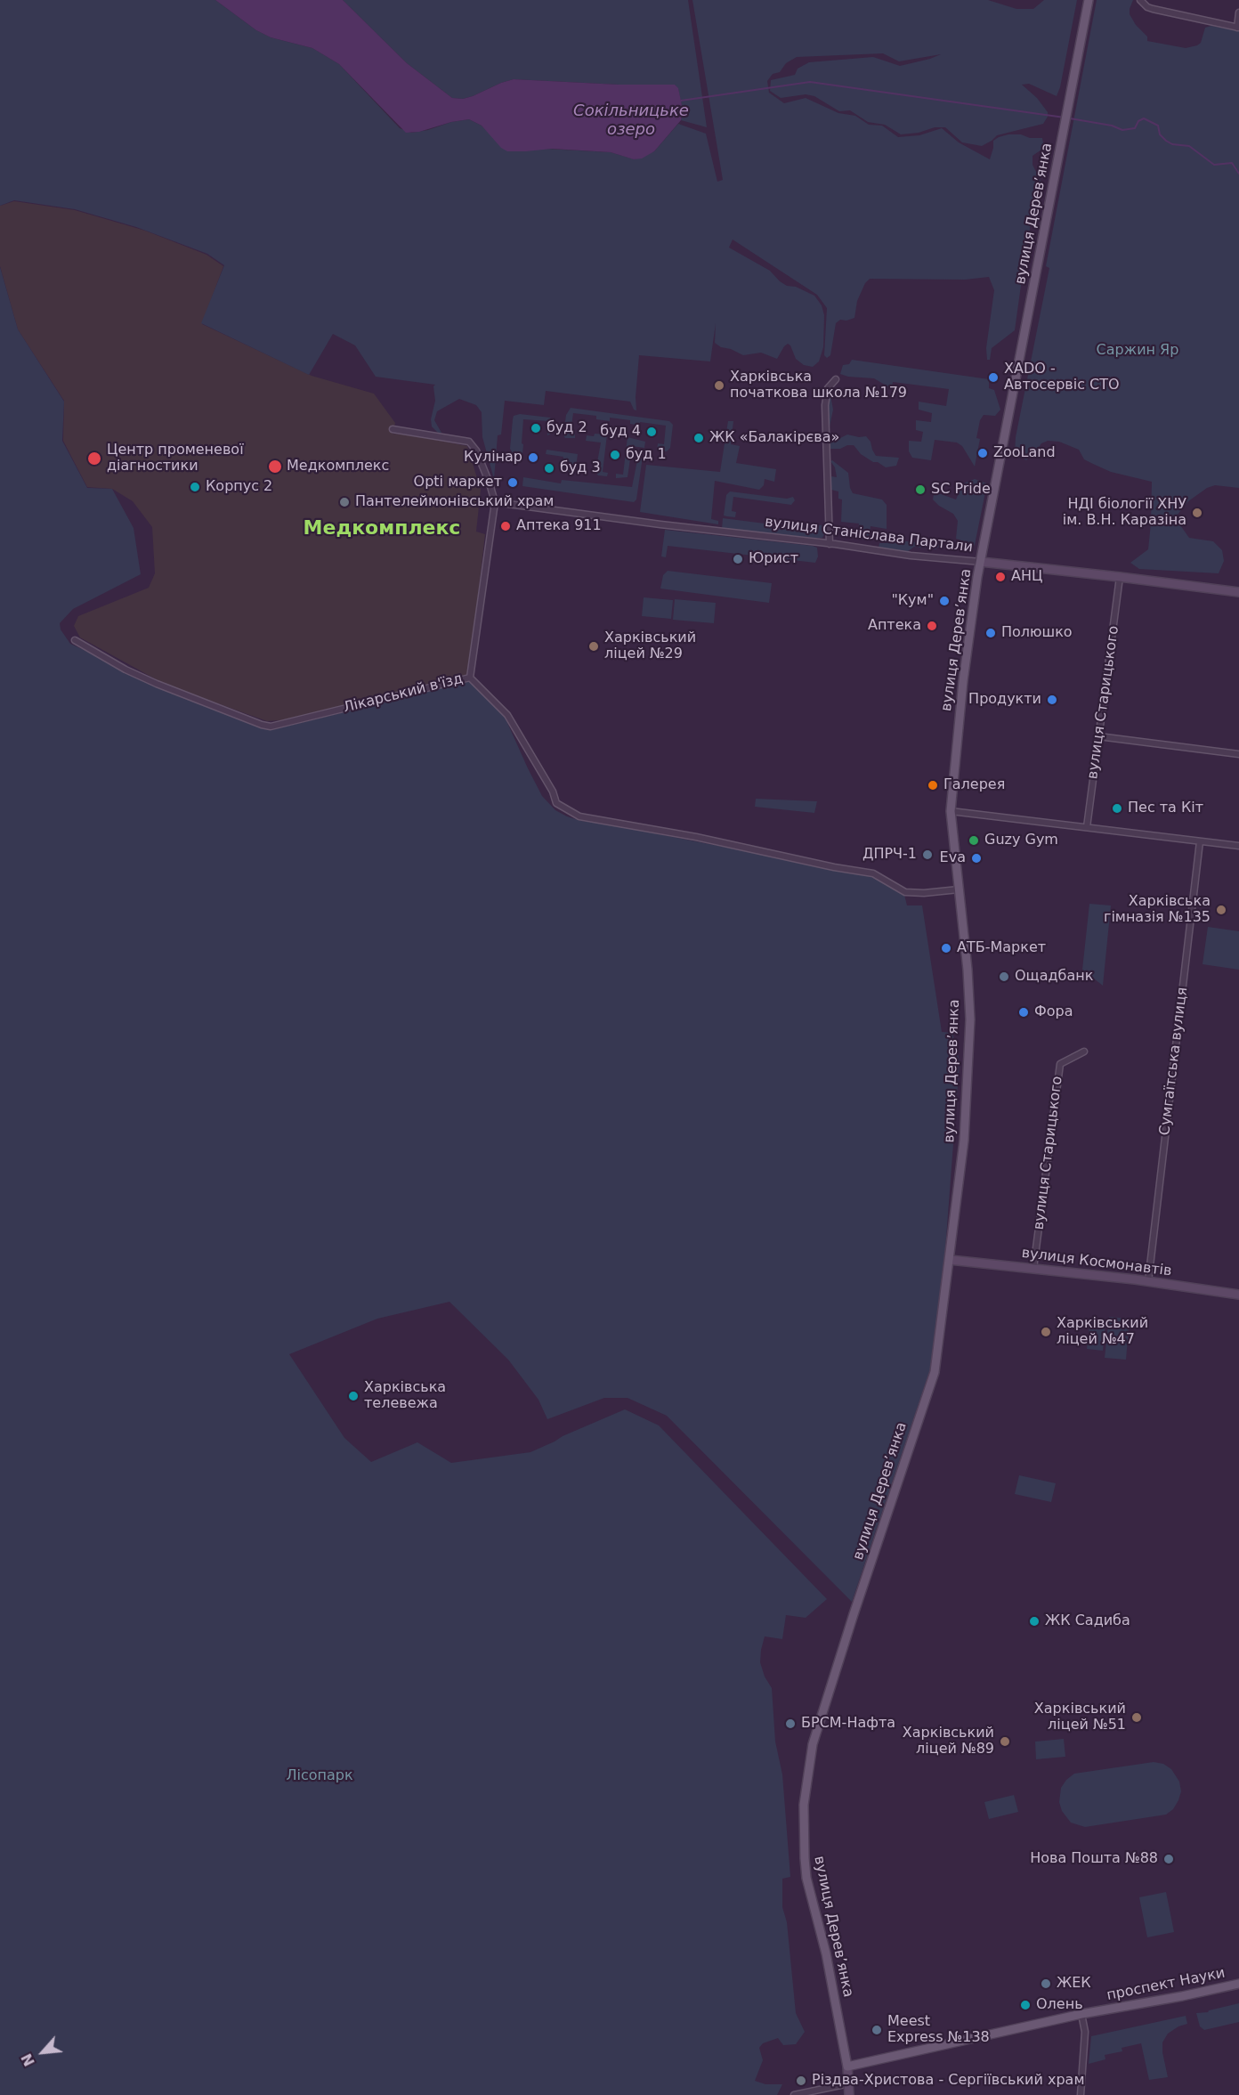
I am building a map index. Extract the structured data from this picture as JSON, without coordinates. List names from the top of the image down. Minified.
{"streets":{"main road":["вулиця Дерев’янка","проспект Науки"],"street":["вулиця Станіслава Партали","Лікарський в'їзд","вулиця Старицького","Сумгаїтська вулиця","вулиця Космонавтів"]},"crossings":[["вулиця Дерев’янка","вулиця Станіслава Партали"],["вулиця Дерев’янка","Лікарський в'їзд"],["вулиця Дерев’янка","вулиця Космонавтів"],["вулиця Дерев’янка","проспект Науки"],["вулиця Станіслава Партали","вулиця Старицького"],["вулиця Старицького","вулиця Космонавтів"],["Сумгаїтська вулиця","вулиця Космонавтів"]],"districts":["Медкомплекс"],"water":["Сокільницьке озеро"],"parks":["Саржин Яр","Лісопарк"],"places":["XADO - Автосервіс СТО","Харківська початкова школа №179","буд 2","буд 4","ЖК «Балакірєва»","ZooLand","буд 1","Кулінар","Центр променевої діагностики","Медкомплекс","буд 3","Opti маркет","Корпус 2","SC Pride","Пантелеймонівський храм","НДІ біології ХНУ ім. В.Н. Каразіна","Аптека 911","Юрист","АНЦ","\"Кум\"","Аптека","Полюшко","Харківський ліцей №29","Продукти","Галерея","Пес та Кіт","Guzy Gym","ДПРЧ-1","Eva","Харківська гімназія №135","АТБ-Маркет","Ощадбанк","Фора","Харківський ліцей №47","Харківська телевежа","ЖК Садиба","Харківський ліцей №51","БРСМ-Нафта","Харківський ліцей №89","Нова Пошта №88","ЖЕК","Олень","Meest Express №138","Різдва-Христова - Сергіївський храм"],"north":"bottom left"}
